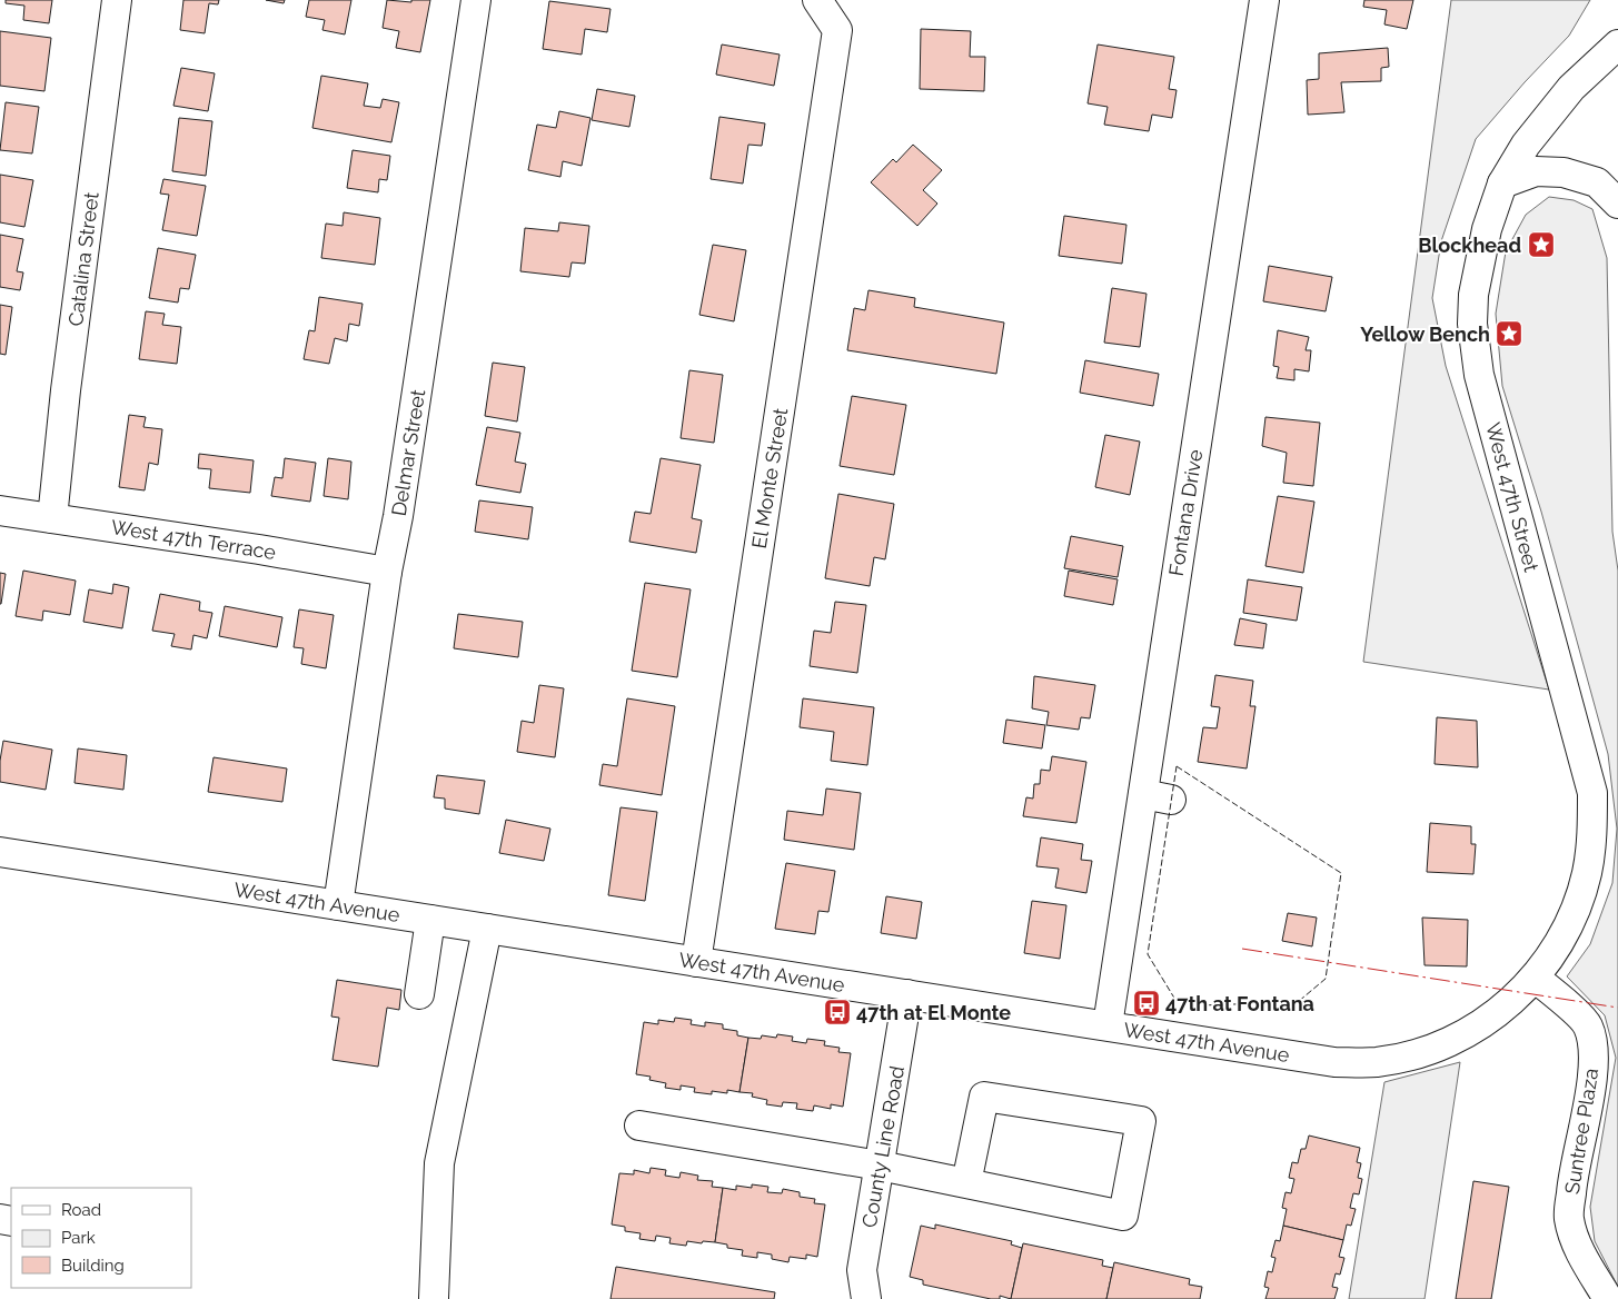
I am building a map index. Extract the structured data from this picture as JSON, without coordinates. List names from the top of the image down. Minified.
{"streets":{"street":["Catalina Street","Delmar Street","El Monte Street","West 47th Street","Fontana Drive","West 47th Terrace","West 47th Avenue","Suntree Plaza","County Line Road"]},"crossings":[["Catalina Street","West 47th Terrace"],["Delmar Street","West 47th Terrace"],["Delmar Street","West 47th Avenue"],["El Monte Street","West 47th Avenue"],["West 47th Street","West 47th Avenue"],["West 47th Street","Suntree Plaza"],["Fontana Drive","West 47th Avenue"],["West 47th Avenue","Suntree Plaza"],["West 47th Avenue","County Line Road"]],"places":{"place":["Blockhead","Yellow Bench"],"bus stop":["47th at Fontana","47th at El Monte"]},"legend":["Road","Park","Building"]}
